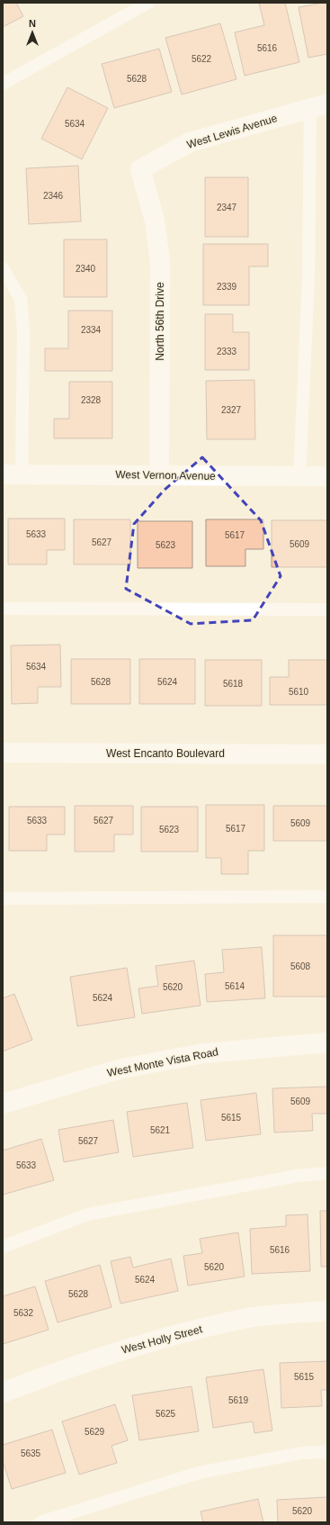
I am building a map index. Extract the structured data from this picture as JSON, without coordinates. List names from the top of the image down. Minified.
{"streets":{"street":["West Lewis Avenue","North 56th Drive","West Vernon Avenue","West Encanto Boulevard","West Monte Vista Road","West Holly Street"]},"crossings":[["West Lewis Avenue","North 56th Drive"],["North 56th Drive","West Vernon Avenue"]],"house_numbers":["5616","5622","5628","5634","2346","2347","2340","2339","2334","2333","2328","2327","5633","5617","5627","5609","5623","5634","5628","5624","5618","5610","5633","5627","5609","5617","5623","5608","5614","5620","5624","5609","5615","5621","5627","5633","5616","5620","5624","5628","5632","5615","5619","5625","5629","5635","5620"],"north":"top"}
